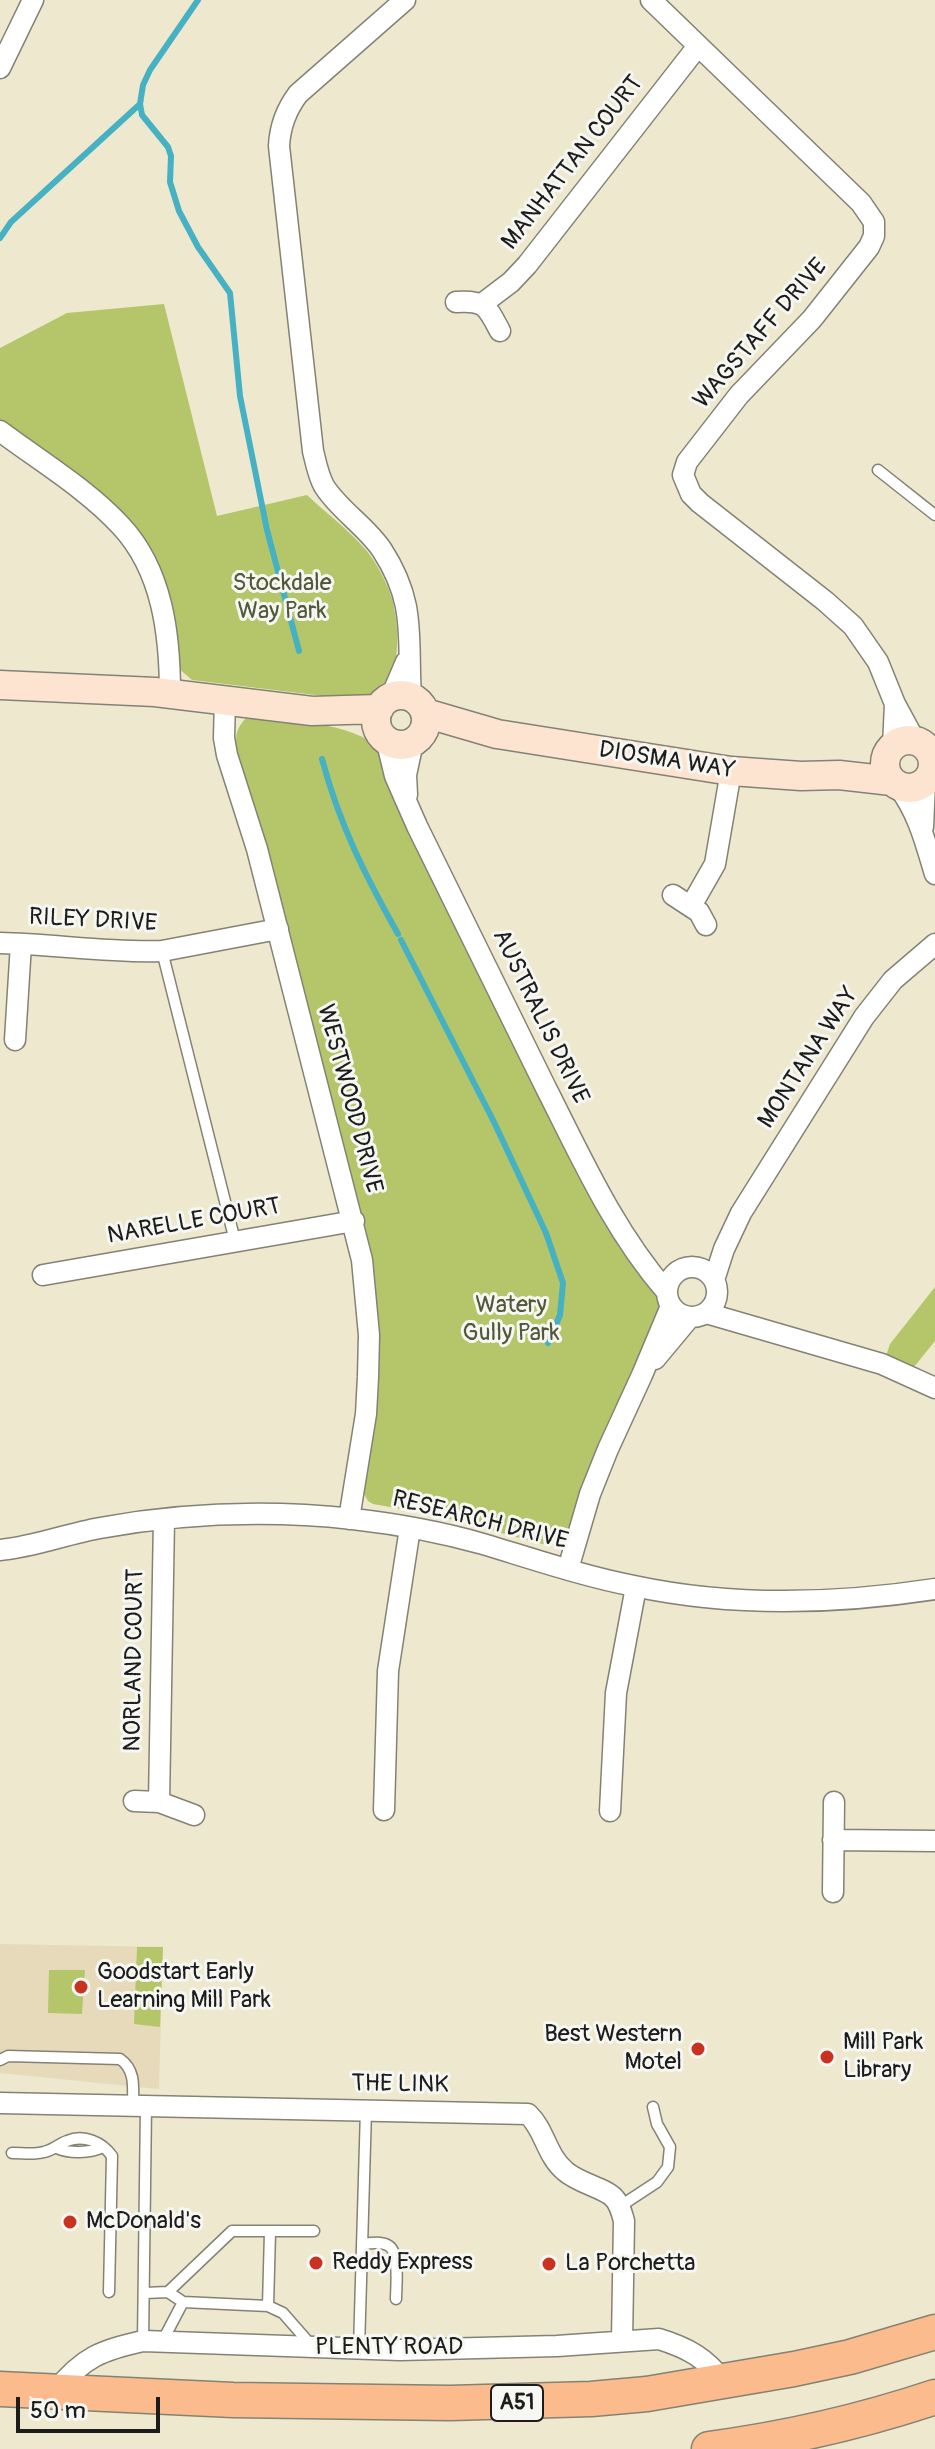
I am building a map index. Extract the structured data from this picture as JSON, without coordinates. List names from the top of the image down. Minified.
{"streets":{"highway":["A51"],"street":["MANHATTAN COURT","WAGSTAFF DRIVE","DIOSMA WAY","RILEY DRIVE","AUSTRALIS DRIVE","MONTANA WAY","WESTWOOD DRIVE","NARELLE COURT","RESEARCH DRIVE","NORLAND COURT","THE LINK","PLENTY ROAD"]},"crossings":[["MANHATTAN COURT","WAGSTAFF DRIVE"],["WAGSTAFF DRIVE","DIOSMA WAY"],["DIOSMA WAY","AUSTRALIS DRIVE"],["DIOSMA WAY","WESTWOOD DRIVE"],["RILEY DRIVE","WESTWOOD DRIVE"],["AUSTRALIS DRIVE","MONTANA WAY"],["WESTWOOD DRIVE","NARELLE COURT"],["WESTWOOD DRIVE","RESEARCH DRIVE"],["RESEARCH DRIVE","NORLAND COURT"],["PLENTY ROAD","A51"]],"parks":["Stockdale Way Park","Watery Gully Park"],"places":["Goodstart Early Learning Mill Park","Best Western Motel","Mill Park Library","McDonald's","Reddy Express","La Porchetta"],"scale_bar":"50 m"}
